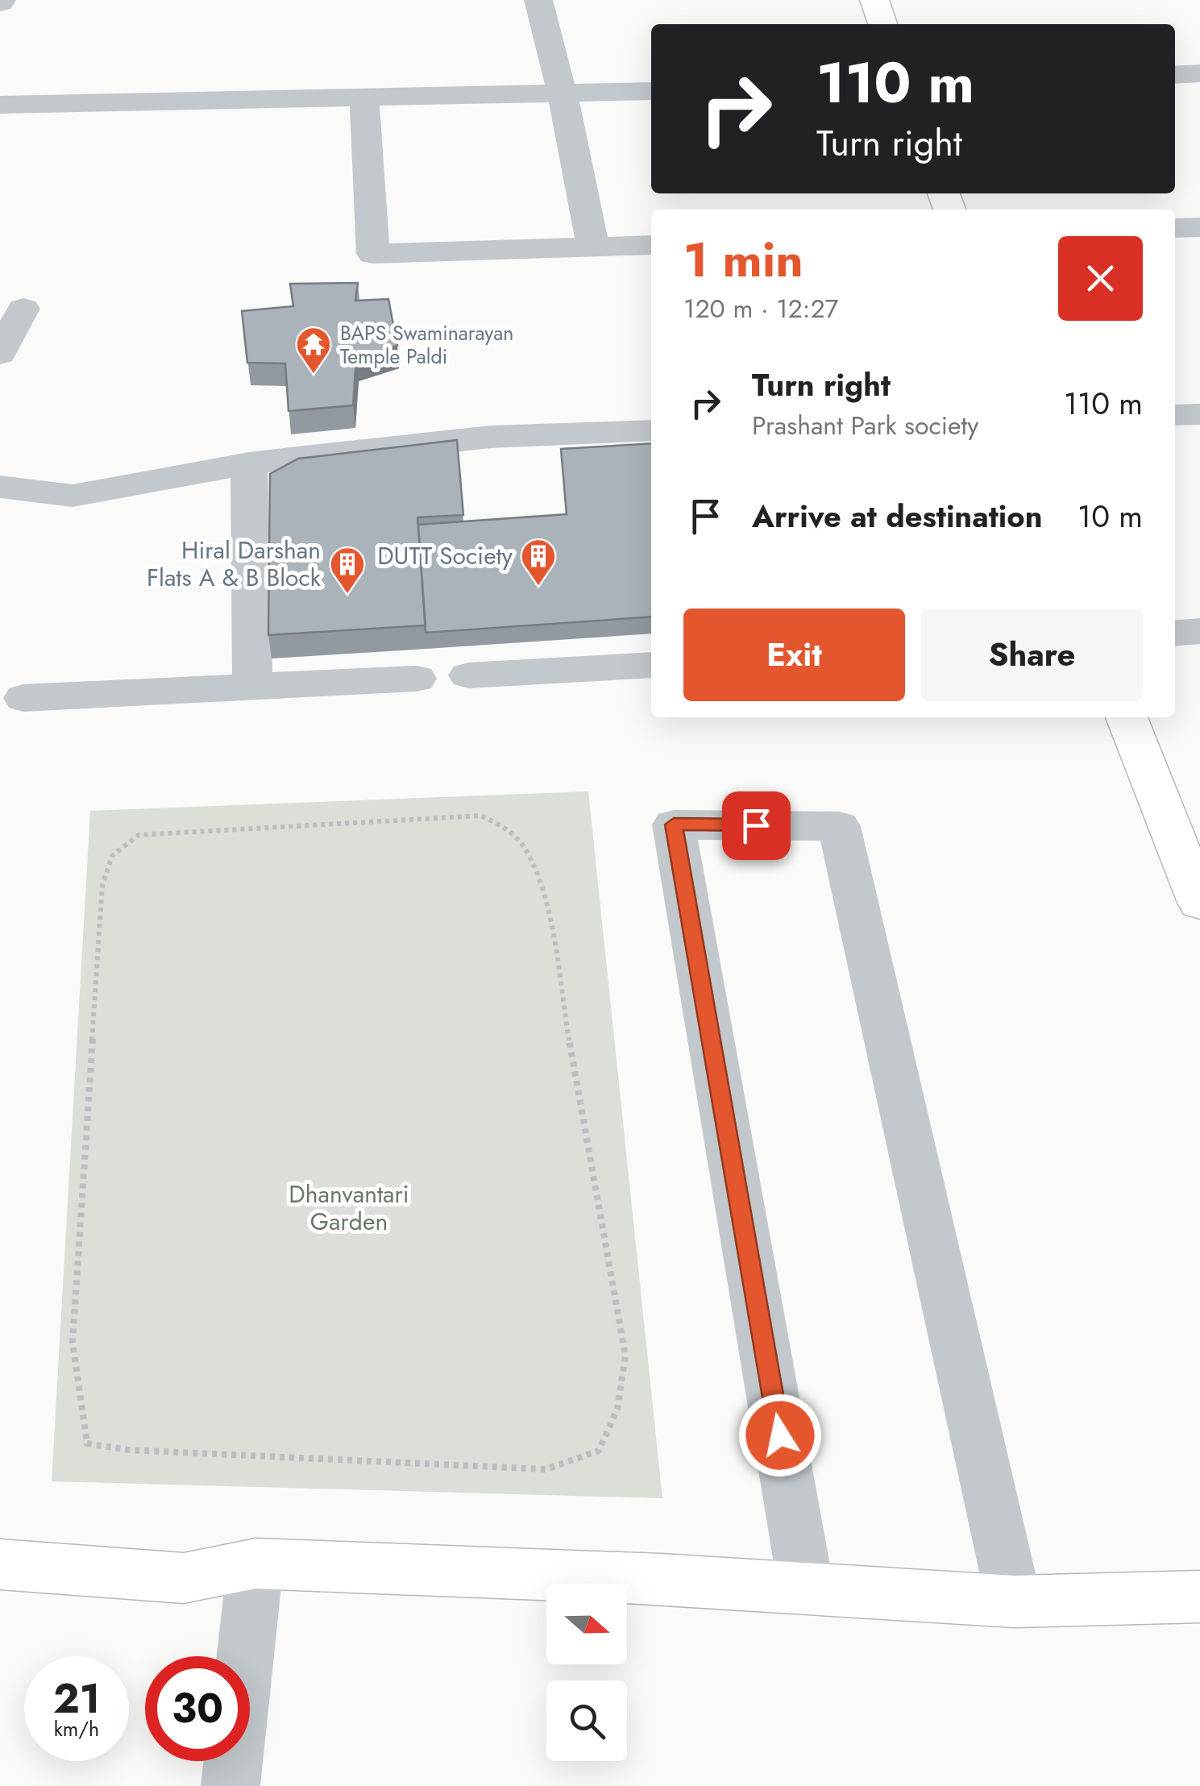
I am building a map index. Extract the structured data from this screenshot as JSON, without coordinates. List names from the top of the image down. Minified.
{"parks":["Dhanvantari Garden"],"places":{"temple":["BAPS Swaminarayan Temple Paldi"],"building":["DUTT Society","Hiral Darshan Flats A & B Block"]},"north":"right","page":{"turn":["110 m","Turn right"],"heading":["1 min","120 m · 12:27"],"list":[{"name":"Turn right","note":"Prashant Park society","value":"110 m"},{"name":"Arrive at destination","value":"10 m"}],"buttons":["Exit","Share"],"speed":"21 km/h","limit":"30"}}
